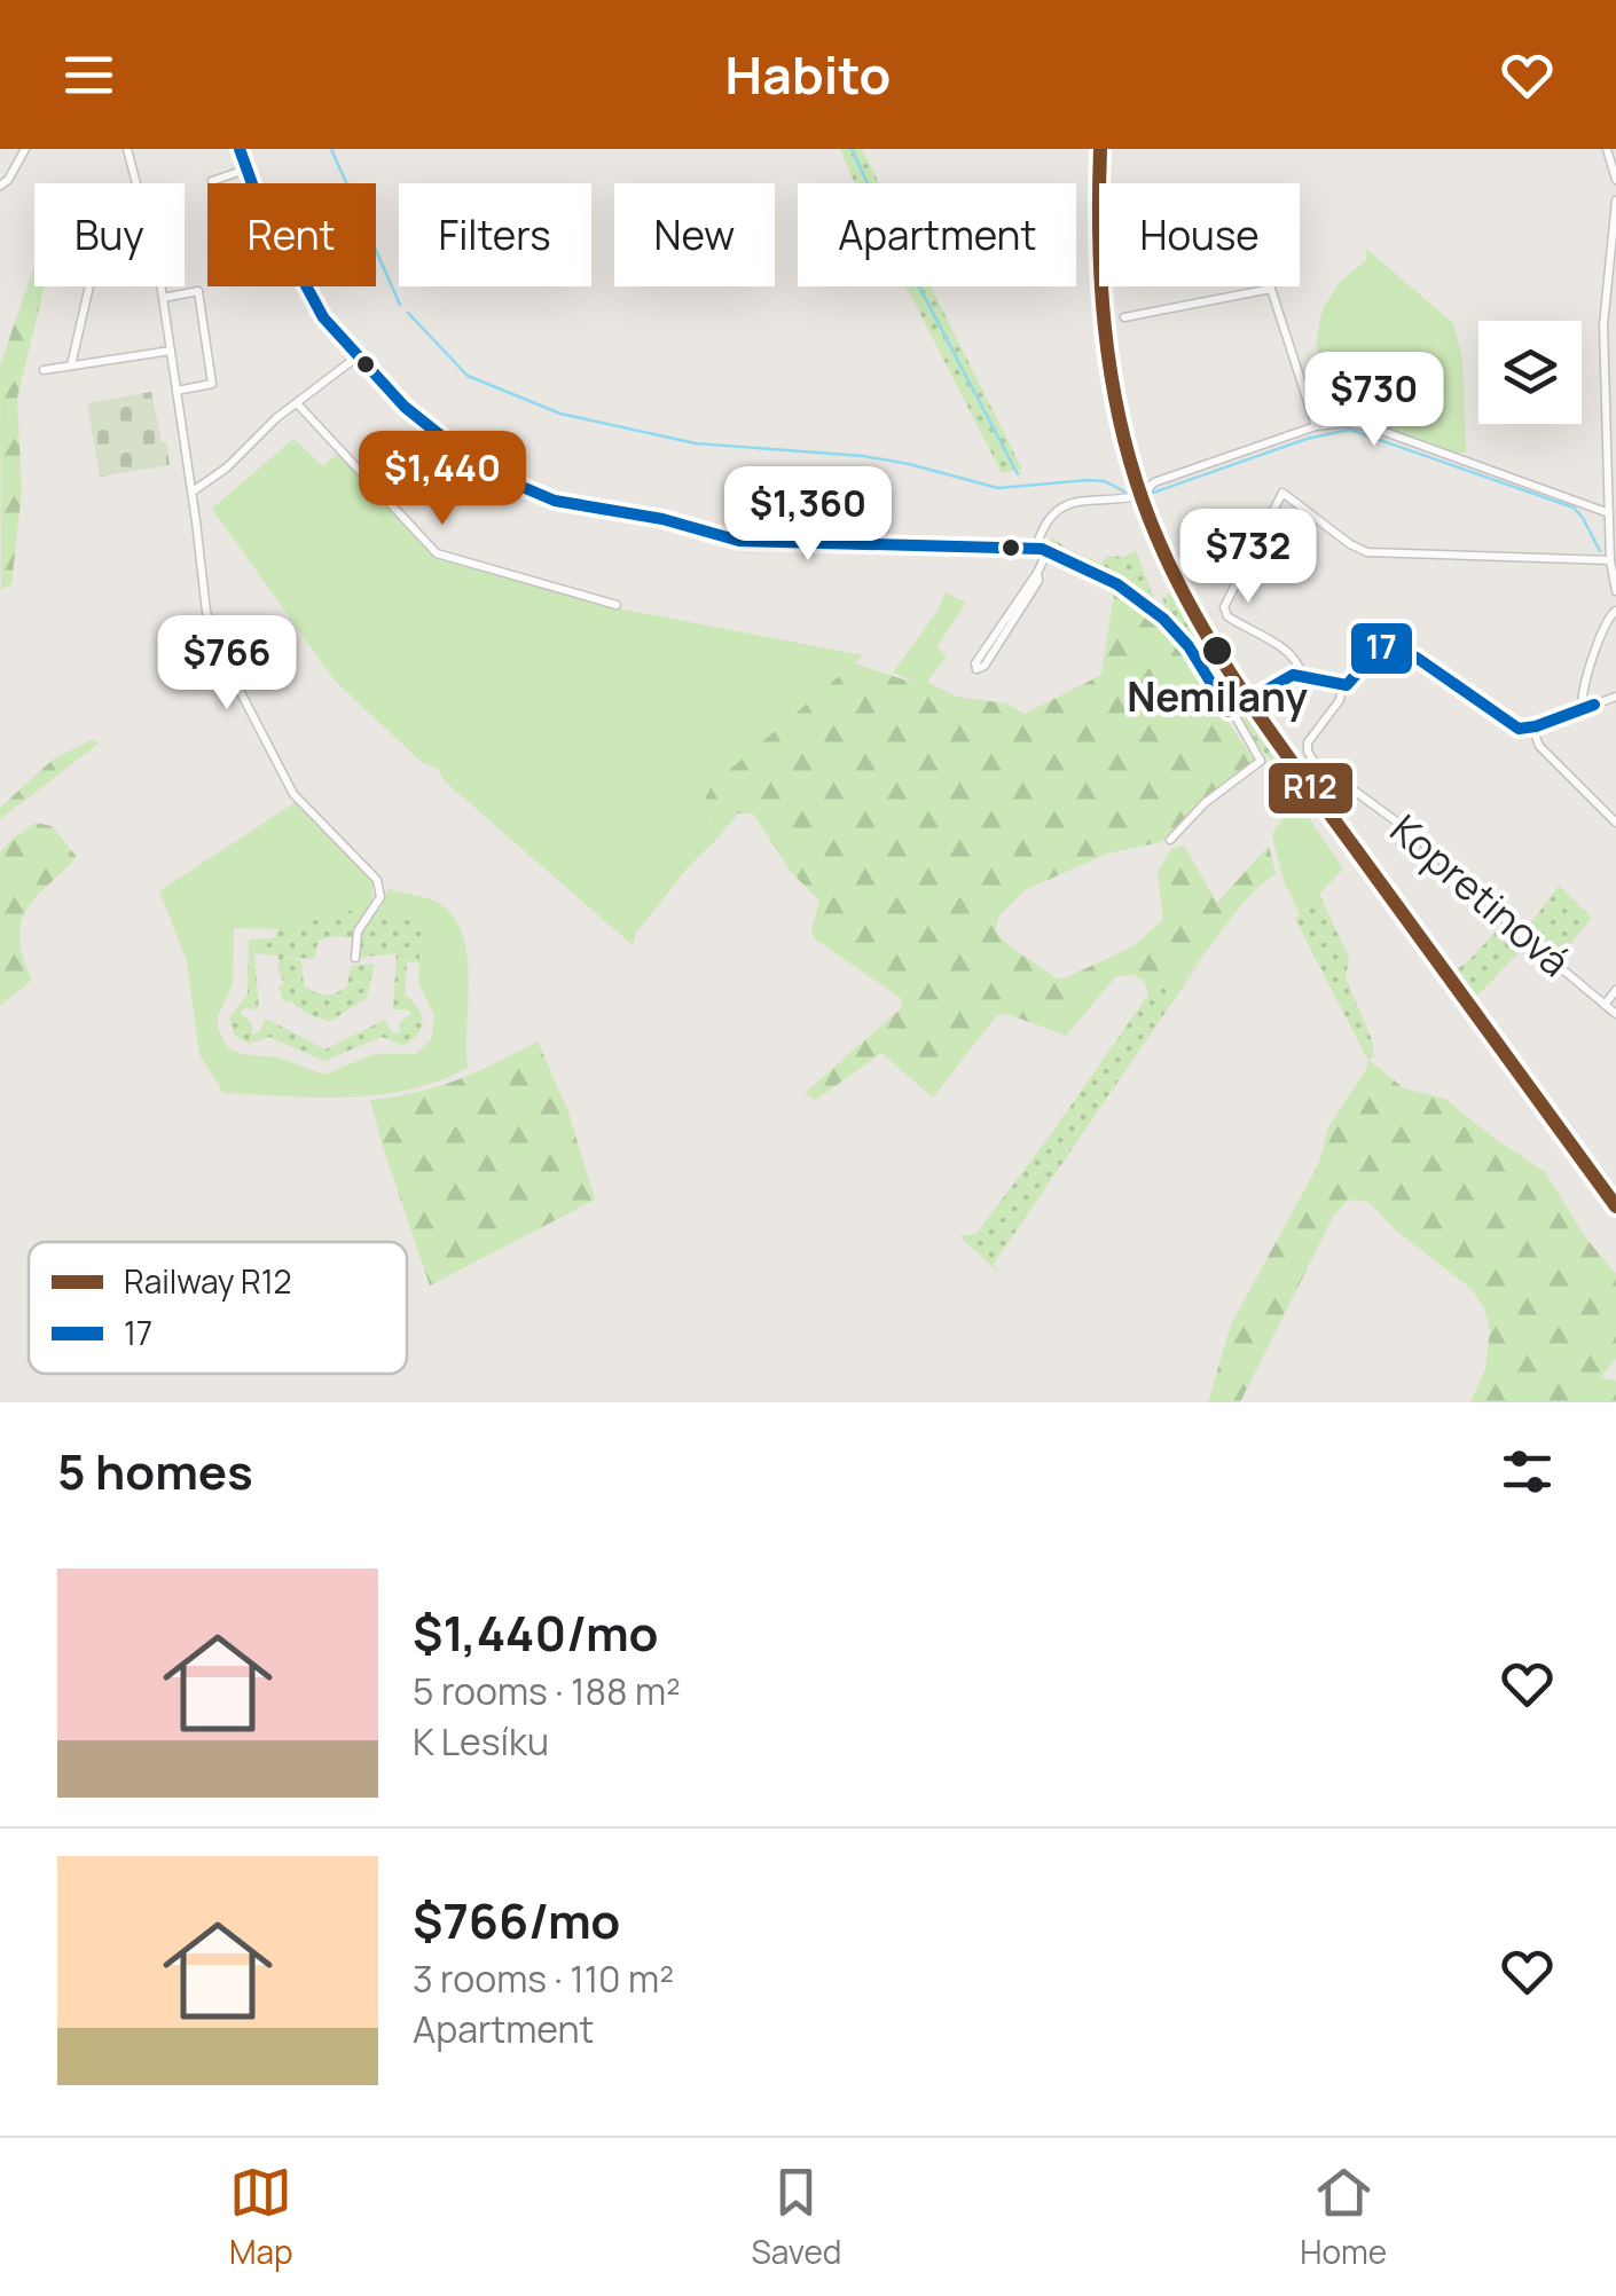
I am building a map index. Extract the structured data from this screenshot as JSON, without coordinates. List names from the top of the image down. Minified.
{"streets":{"street":["Kopretinová"]},"places":["Nemilany"],"lines":["rail line R12","transit line 17"],"legend":["Railway R12","17"],"page":{"header":"Habito","chip":["Buy","Rent","Filters","New","Apartment","House"],"price":["$730","$1,440","$1,360","$732","$766"],"heading":"5 homes","list":[{"name":"$1,440/mo","note":"5 rooms · 188 m² · K Lesíku"},{"name":"$766/mo","note":"3 rooms · 110 m² · Apartment"}],"tabs":["Map","Saved","Home"]}}
